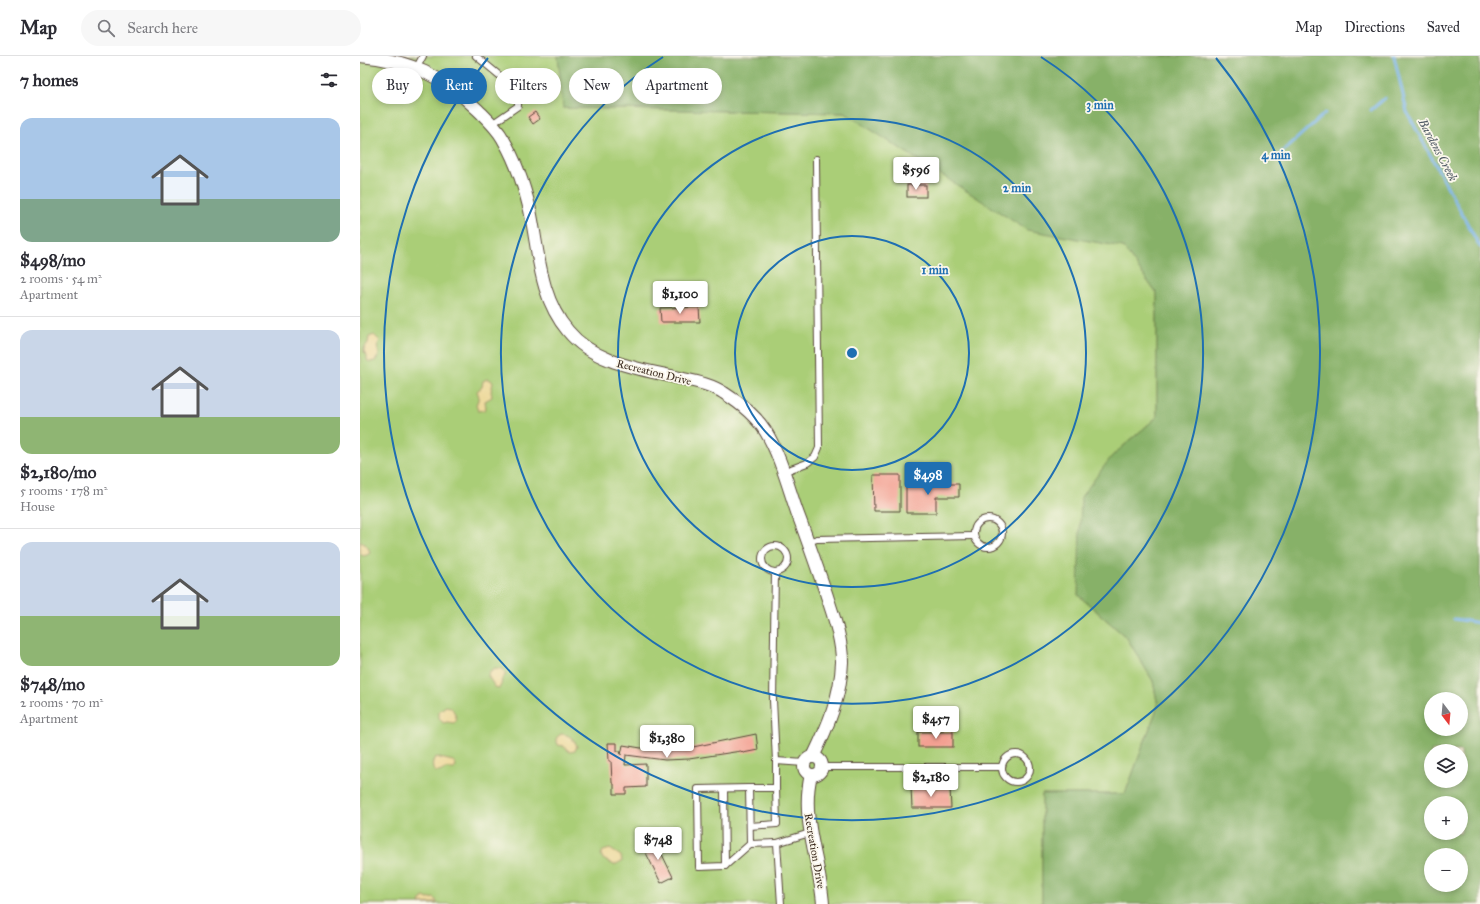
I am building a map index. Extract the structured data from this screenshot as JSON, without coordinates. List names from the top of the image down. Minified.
{"streets":{"street":["Recreation Drive"]},"water":["Bardens Creek"],"north":"bottom","page":{"header":"Map","search":"Search here","nav":["Map","Directions","Saved"],"heading":"7 homes","chip":["Buy","Rent","Filters","New","Apartment"],"list":[{"name":"$498/mo","note":"2 rooms · 54 m² · Apartment"},{"name":"$2,180/mo","note":"5 rooms · 178 m² · House"},{"name":"$748/mo","note":"2 rooms · 70 m² · Apartment"}],"price":["$596","$1,100","$498","$457","$1,380","$2,180","$748"],"map_buttons":["+","−"]},"rings":["3 min","4 min","2 min","1 min"]}
